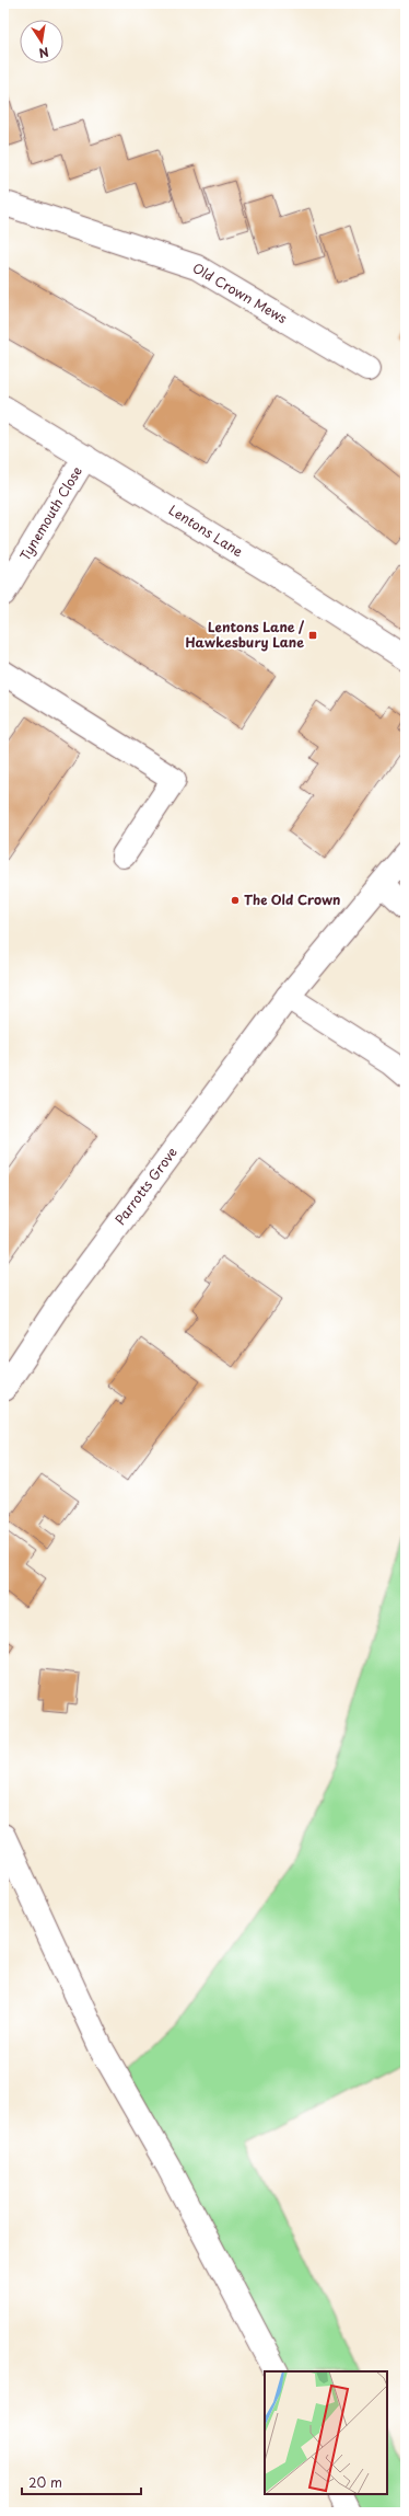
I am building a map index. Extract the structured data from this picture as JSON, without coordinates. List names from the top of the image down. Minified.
{"streets":{"street":["Old Crown Mews","Tynemouth Close","Lentons Lane","Parrotts Grove"]},"crossings":[["Tynemouth Close","Lentons Lane"]],"places":{"transit":["Lentons Lane / Hawkesbury Lane"],"other":["The Old Crown"]},"scale_bar":"20 m","north":"bottom"}
